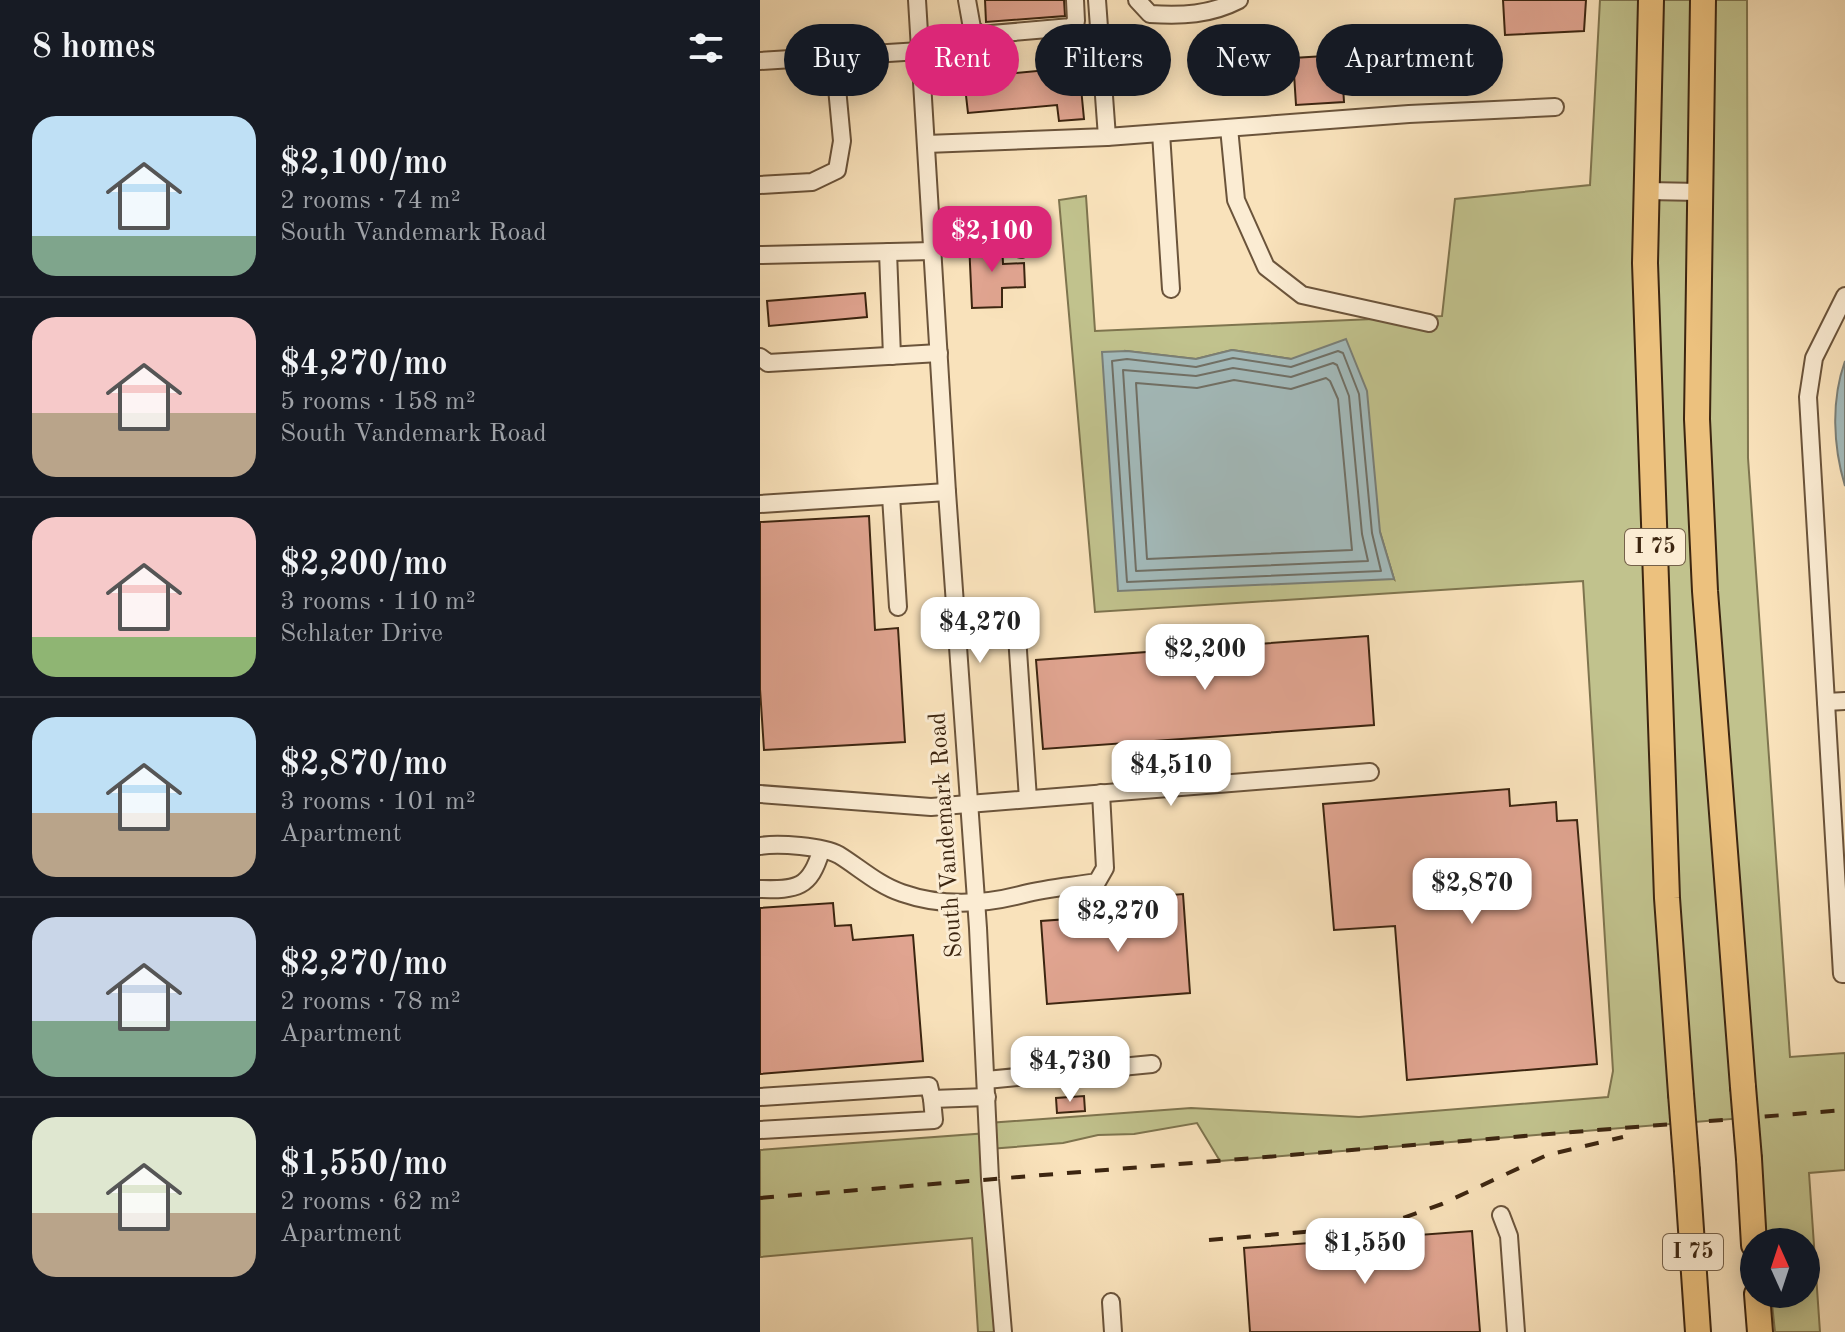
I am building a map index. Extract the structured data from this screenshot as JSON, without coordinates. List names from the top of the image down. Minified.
{"streets":{"highway":["I 75"],"street":["South Vandemark Road"]},"north":"top","page":{"heading":"8 homes","chip":["Buy","Rent","Filters","New","Apartment"],"list":[{"name":"$2,100/mo","note":"2 rooms · 74 m² · South Vandemark Road"},{"name":"$4,270/mo","note":"5 rooms · 158 m² · South Vandemark Road"},{"name":"$2,200/mo","note":"3 rooms · 110 m² · Schlater Drive"},{"name":"$2,870/mo","note":"3 rooms · 101 m² · Apartment"},{"name":"$2,270/mo","note":"2 rooms · 78 m² · Apartment"},{"name":"$1,550/mo","note":"2 rooms · 62 m² · Apartment"}],"price":["$2,100","$4,270","$2,200","$4,510","$2,870","$2,270","$4,730","$1,550"]}}
